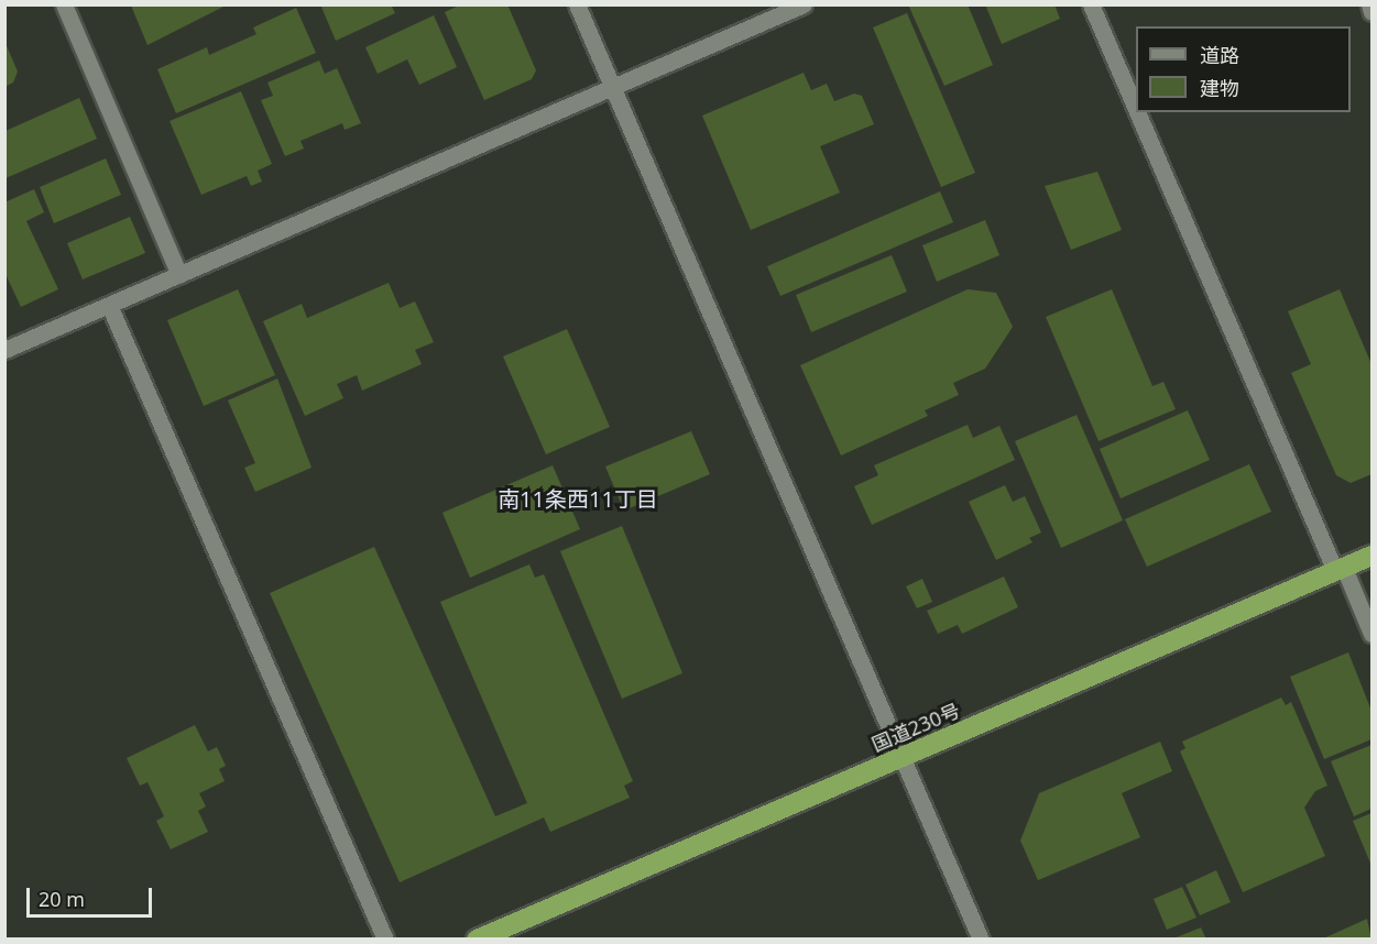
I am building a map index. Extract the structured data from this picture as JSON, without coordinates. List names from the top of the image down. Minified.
{"streets":{"highway":["国道230号"]},"districts":["南11条西11丁目"],"legend":["道路","建物"],"scale_bar":"20 m"}
